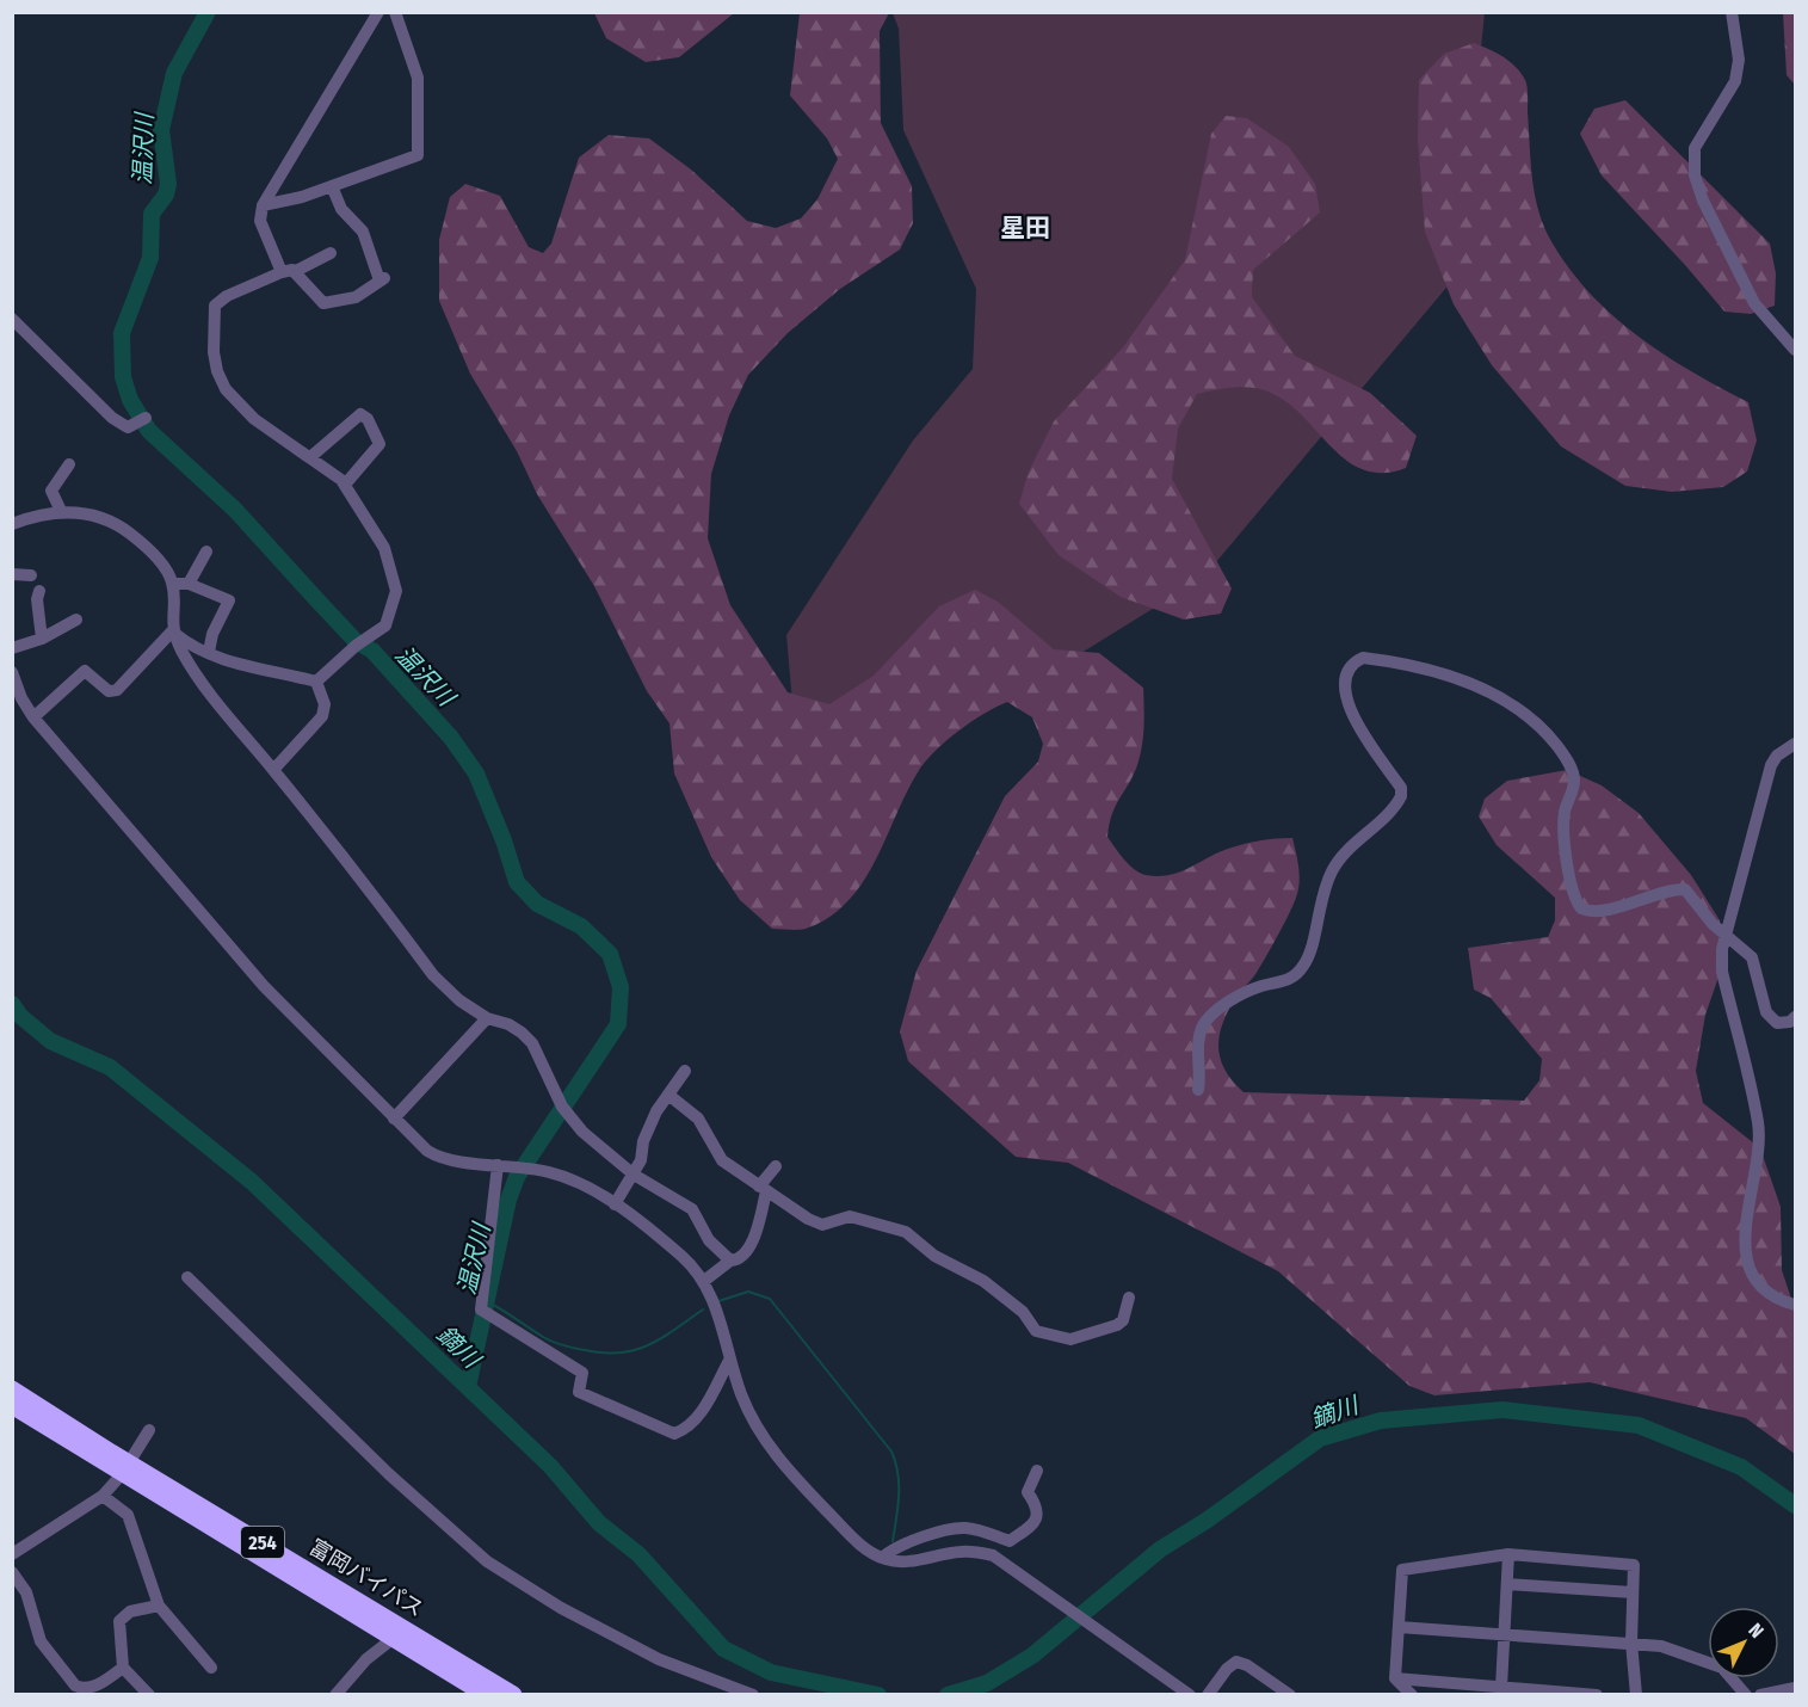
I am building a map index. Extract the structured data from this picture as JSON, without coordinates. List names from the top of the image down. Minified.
{"streets":{"highway":["254","富岡バイパス"]},"districts":["星田"],"water":["温沢川","鏑川"],"north":"top right"}
